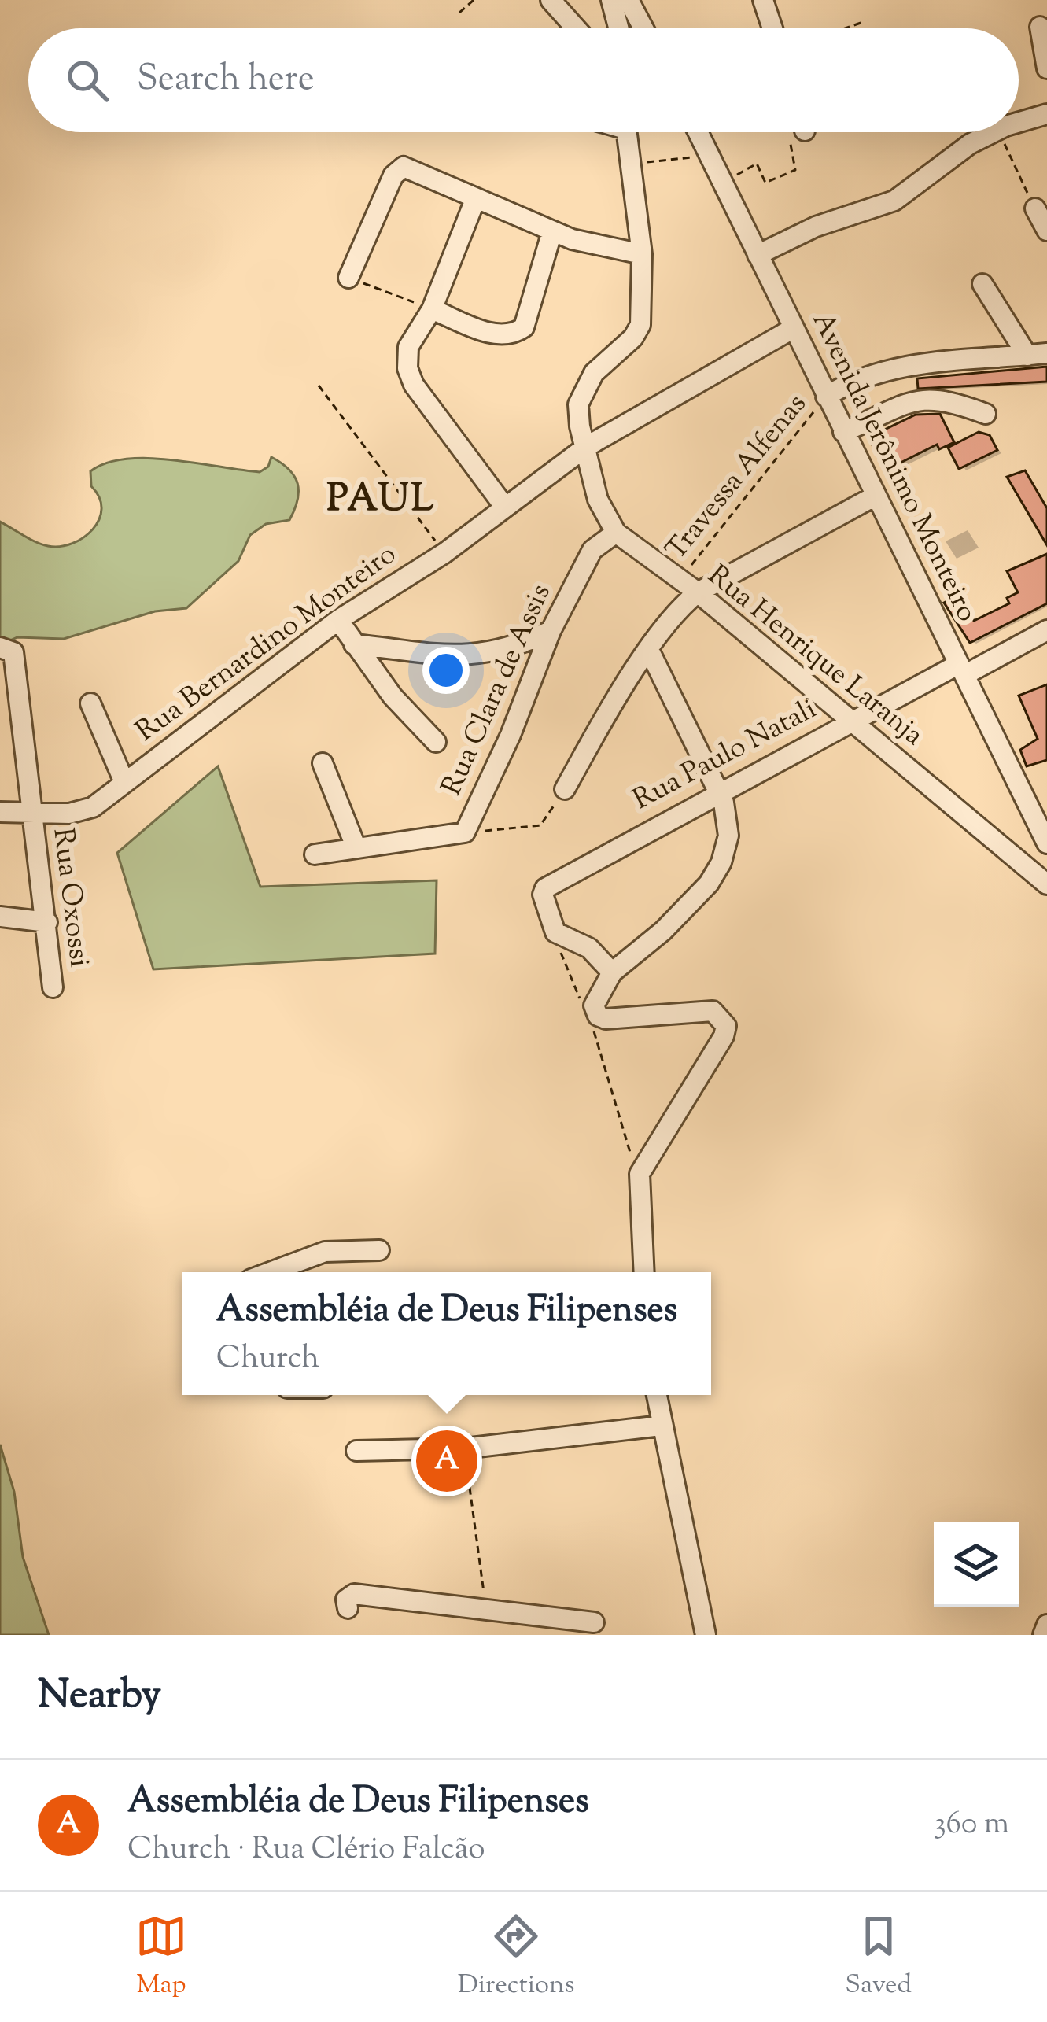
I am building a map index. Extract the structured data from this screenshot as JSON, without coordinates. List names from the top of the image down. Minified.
{"streets":{"street":["Avenida Jerônimo Monteiro","Rua Bernardino Monteiro","Rua Henrique Laranja","Rua Clara de Assis","Rua Paulo Natali","Rua Oxossi"],"path":["Travessa Alfenas"]},"crossings":[["Avenida Jerônimo Monteiro","Travessa Alfenas"],["Avenida Jerônimo Monteiro","Rua Bernardino Monteiro"],["Avenida Jerônimo Monteiro","Rua Paulo Natali"],["Travessa Alfenas","Rua Henrique Laranja"],["Rua Bernardino Monteiro","Rua Henrique Laranja"],["Rua Bernardino Monteiro","Rua Oxossi"],["Rua Henrique Laranja","Rua Clara de Assis"],["Rua Henrique Laranja","Rua Paulo Natali"]],"districts":["PAUL"],"page":{"search":"Search here","popup":["Assembléia de Deus Filipenses","Church"],"pins":"A","heading":"Nearby","list":[{"mark":"A","name":"Assembléia de Deus Filipenses","note":"Church · Rua Clério Falcão","value":"360 m"}],"nav":["Map","Directions","Saved"]}}
